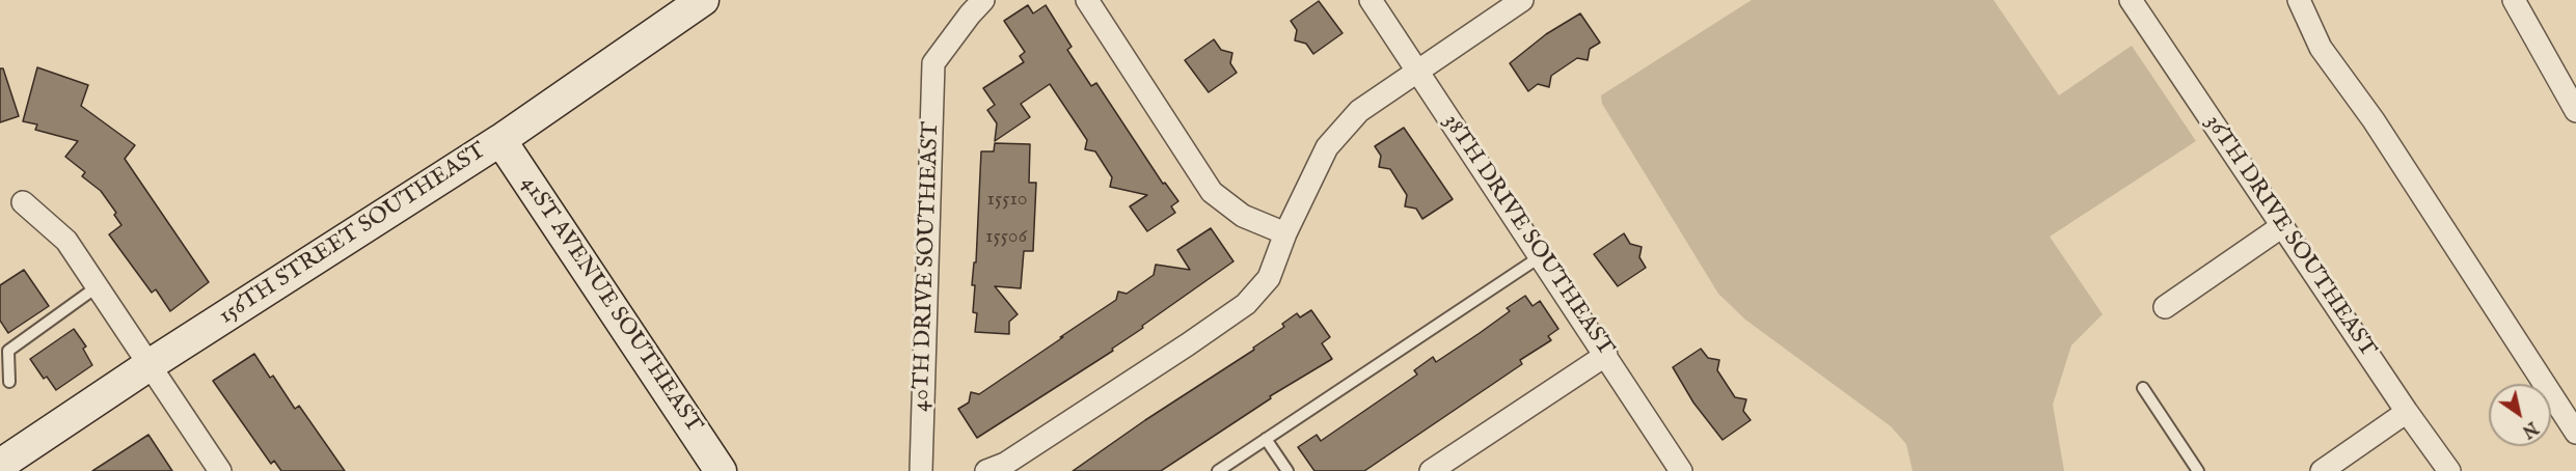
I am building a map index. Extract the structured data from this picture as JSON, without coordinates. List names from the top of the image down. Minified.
{"streets":{"street":["156TH STREET SOUTHEAST","38TH DRIVE SOUTHEAST","36TH DRIVE SOUTHEAST","40TH DRIVE SOUTHEAST","41ST AVENUE SOUTHEAST"]},"crossings":[["156TH STREET SOUTHEAST","41ST AVENUE SOUTHEAST"]],"house_numbers":["15510","15506"],"north":"bottom right"}
